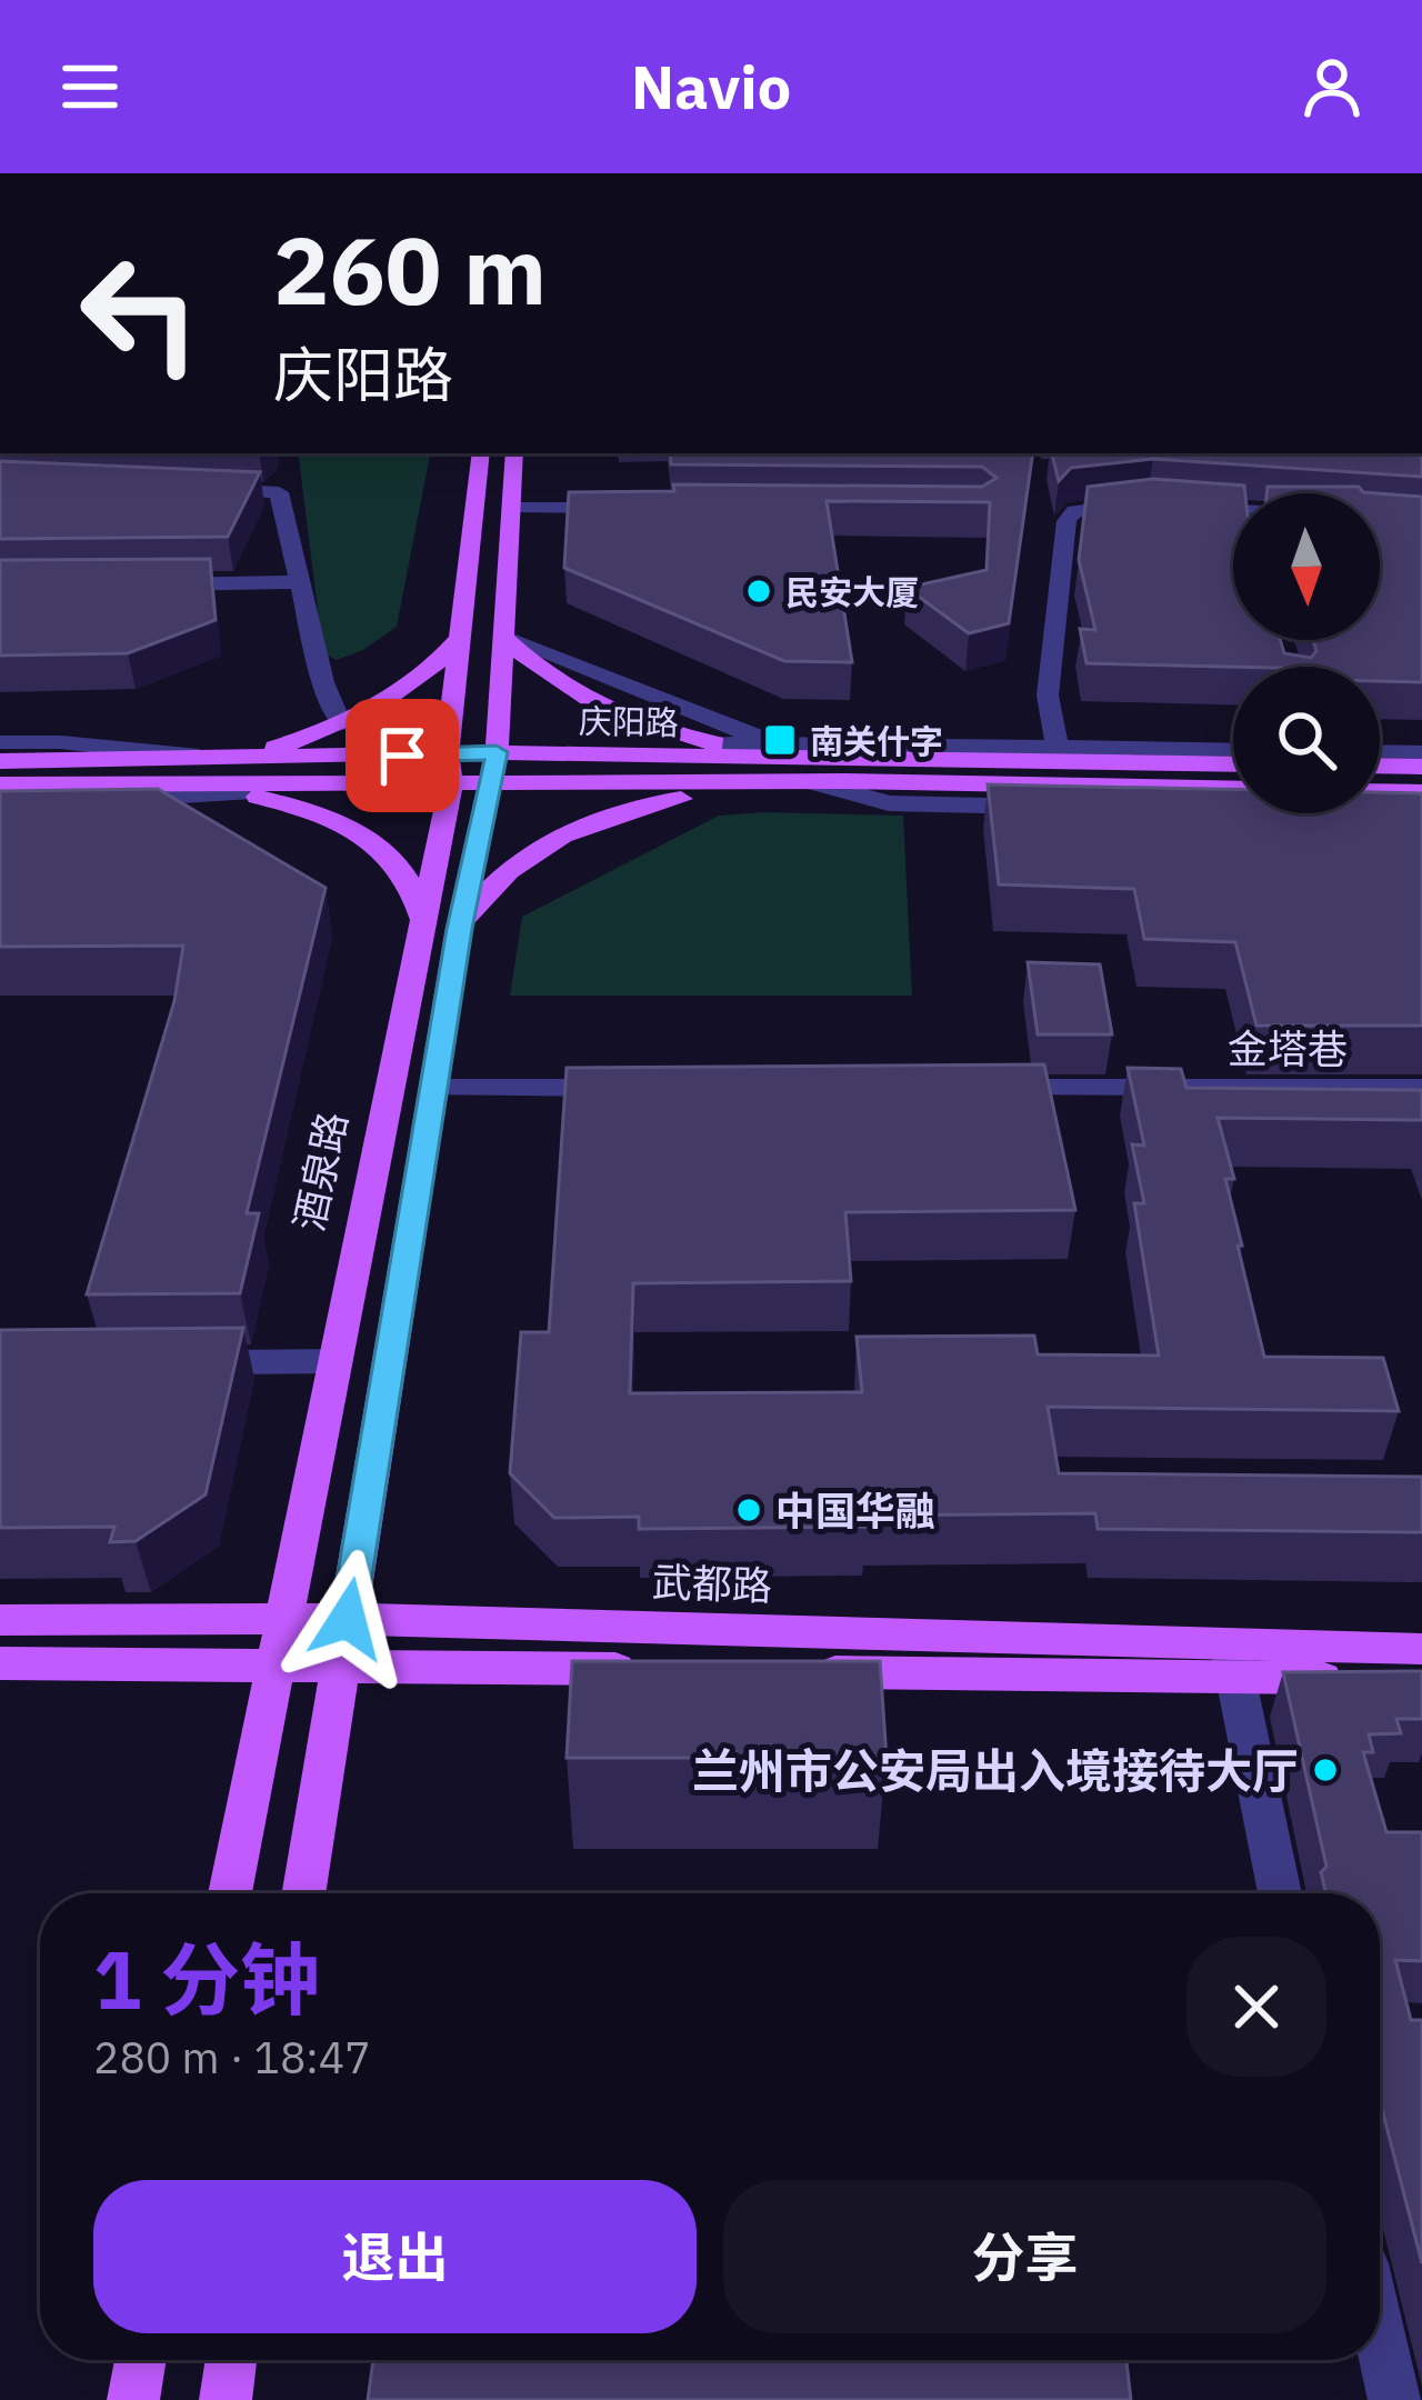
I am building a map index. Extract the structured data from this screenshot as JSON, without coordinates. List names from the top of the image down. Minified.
{"streets":{"main road":["庆阳路","酒泉路","武都路"],"street":["金塔巷"]},"crossings":[["庆阳路","酒泉路"],["酒泉路","武都路"]],"places":{"other":["民安大厦","中国华融","兰州市公安局出入境接待大厅"],"transit":["南关什字"]},"north":"bottom","page":{"header":"Navio","turn":["260 m","庆阳路"],"heading":["1 分钟","280 m · 18:47"],"buttons":["退出","分享"]}}
